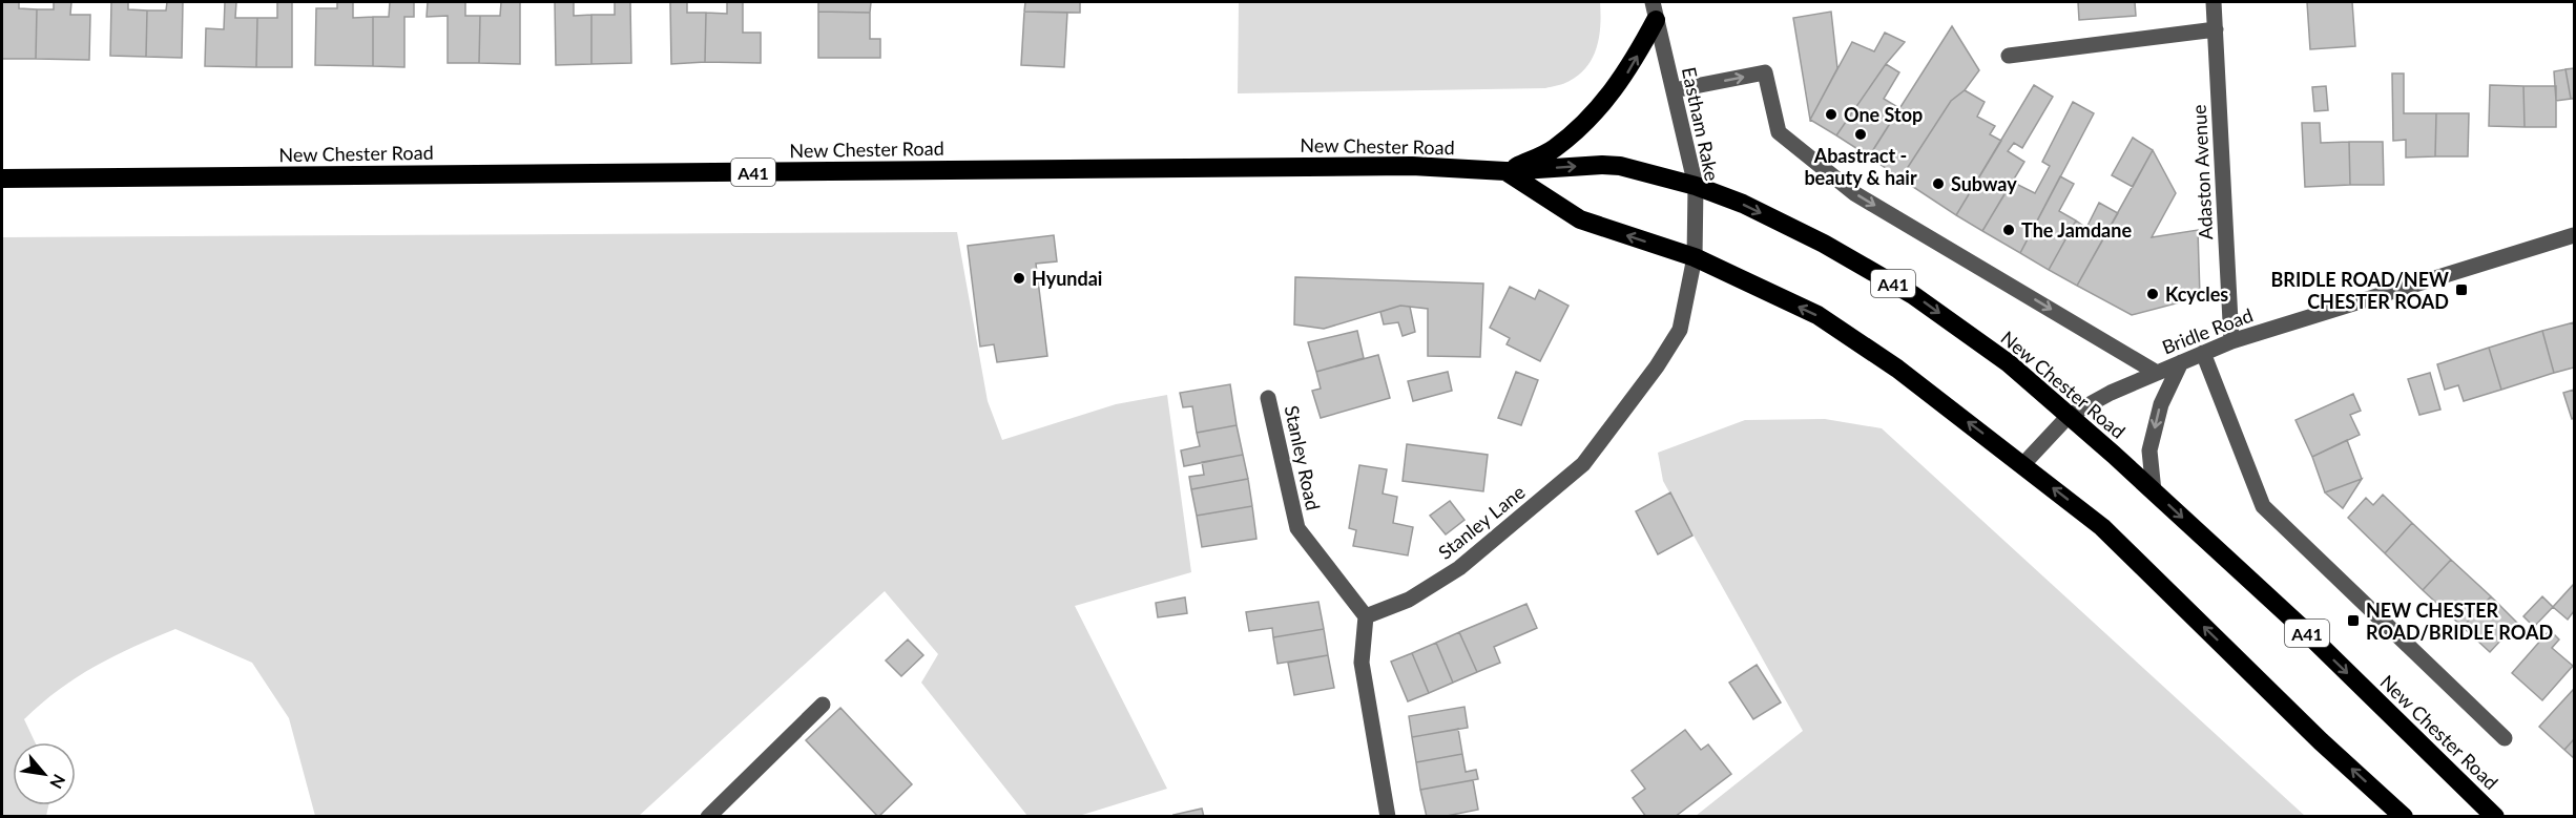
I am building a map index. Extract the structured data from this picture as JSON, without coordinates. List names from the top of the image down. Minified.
{"streets":{"highway":["New Chester Road","A41"],"street":["Eastham Rake","Adaston Avenue","Bridle Road","Stanley Road","Stanley Lane"]},"crossings":[["Eastham Rake","New Chester Road"],["Eastham Rake","A41"],["Eastham Rake","Stanley Lane"],["New Chester Road","A41"],["New Chester Road","Bridle Road"],["Adaston Avenue","Bridle Road"],["Stanley Road","Stanley Lane"]],"places":{"other":["One Stop","Abastract - beauty & hair","Subway","The Jamdane","Hyundai","Kcycles"],"transit":["BRIDLE ROAD/NEW CHESTER ROAD","NEW CHESTER ROAD/BRIDLE ROAD"]},"north":"bottom right"}
